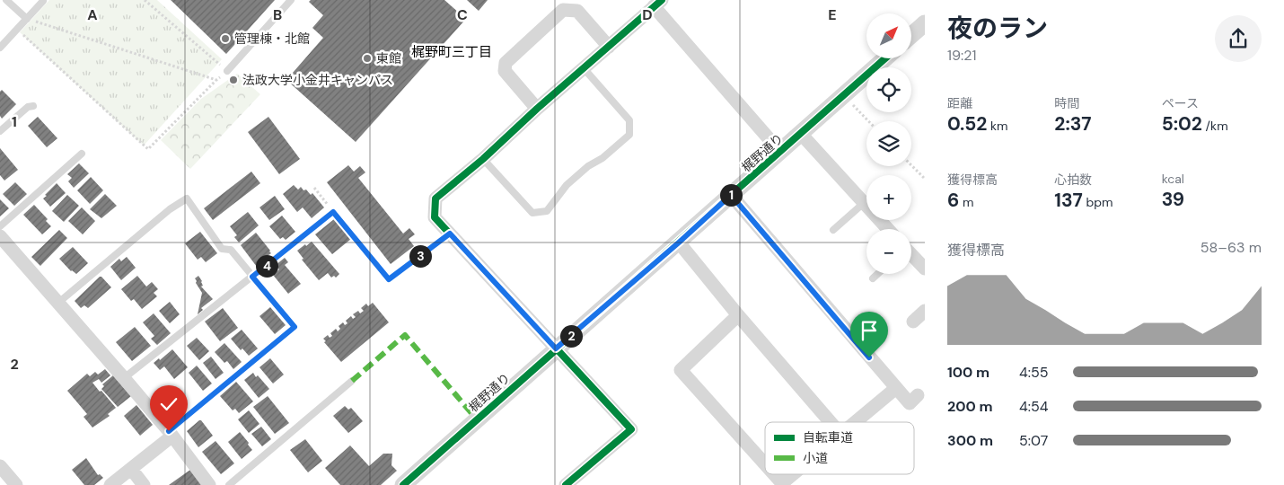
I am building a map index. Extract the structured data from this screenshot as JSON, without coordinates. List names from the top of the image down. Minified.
{"streets":{"street":["梶野通り"]},"districts":["梶野町三丁目"],"places":["管理棟・北館","東館","法政大学小金井キャンパス"],"legend":["自転車道","小道"],"north":"top right","page":{"heading":["夜のラン","19:21"],"map_buttons":["+","−"],"stats":[["距離","0.52 km"],["時間","2:37"],["ペース","5:02 /km"],["獲得標高","6 m"],["心拍数","137 bpm"],["kcal","39"]],"pins":["1","3","4","2"],"chart":["獲得標高","58–63 m"],"list":[{"name":"100 m","note":"4:55"},{"name":"200 m","note":"4:54"},{"name":"300 m","note":"5:07"}]},"grid":{"columns":["A","B","C","D","E"],"rows":["1","2"]}}
